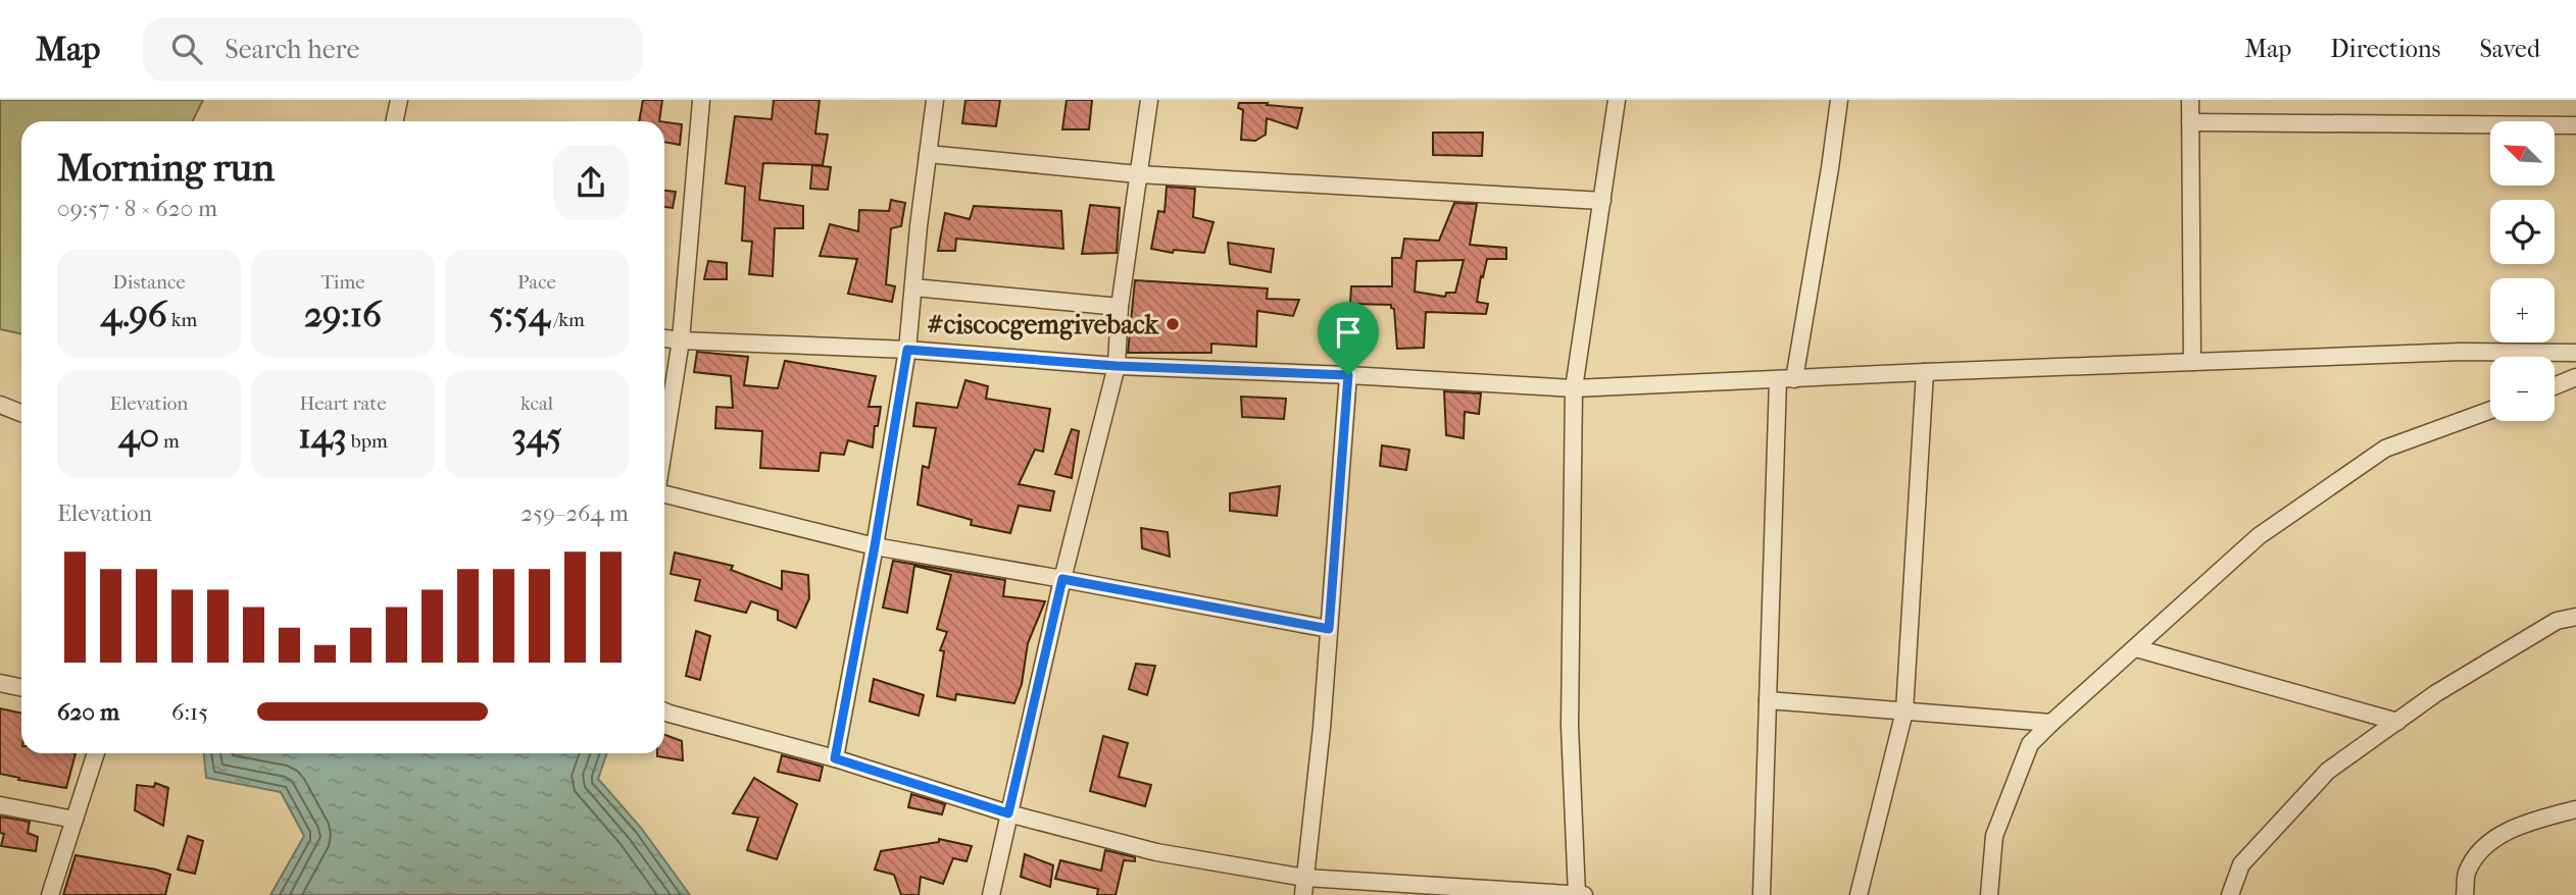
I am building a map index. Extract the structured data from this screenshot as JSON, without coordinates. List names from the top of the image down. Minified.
{"places":["#ciscocgemgiveback"],"north":"top left","page":{"header":"Map","search":"Search here","nav":["Map","Directions","Saved"],"map_buttons":["+","−"],"heading":["Morning run","09:57 · 8 × 620 m"],"stats":[["Distance","4.96 km"],["Time","29:16"],["Pace","5:54 /km"],["Elevation","40 m"],["Heart rate","143 bpm"],["kcal","345"]],"chart":["Elevation","259–264 m"],"list":[{"name":"620 m","note":"6:15"}]}}
